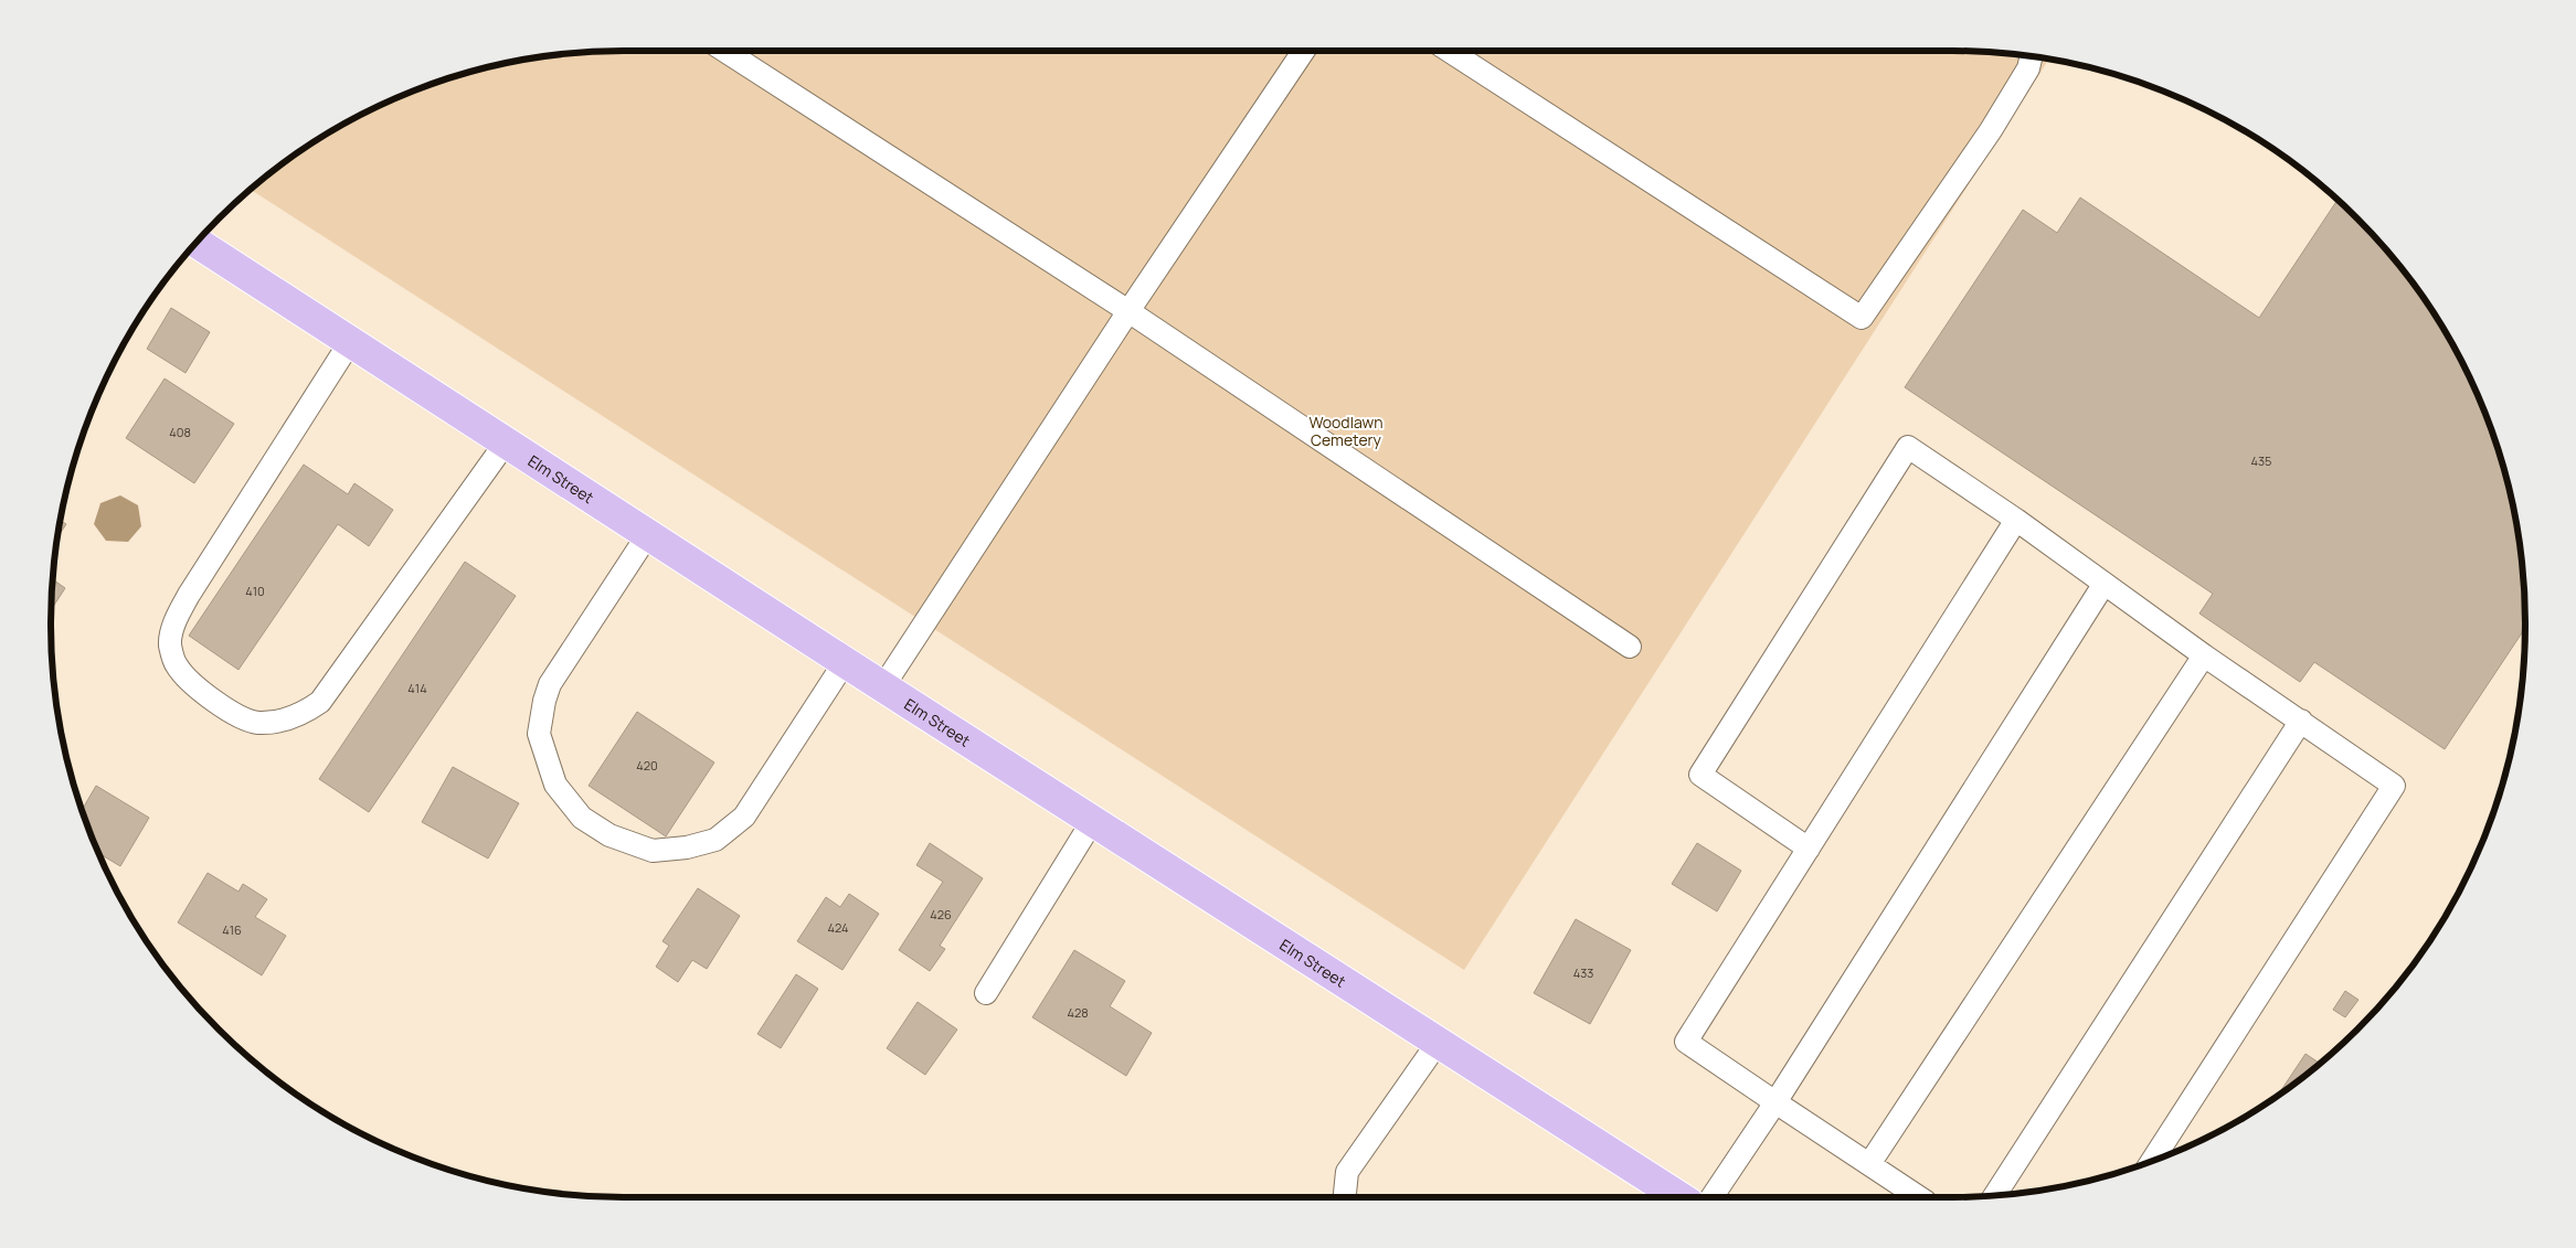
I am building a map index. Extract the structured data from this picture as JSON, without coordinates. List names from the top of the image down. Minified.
{"streets":{"main road":["Elm Street"]},"parks":["Woodlawn Cemetery"],"house_numbers":["408","435","410","414","420","426","424","416","433","428"]}
